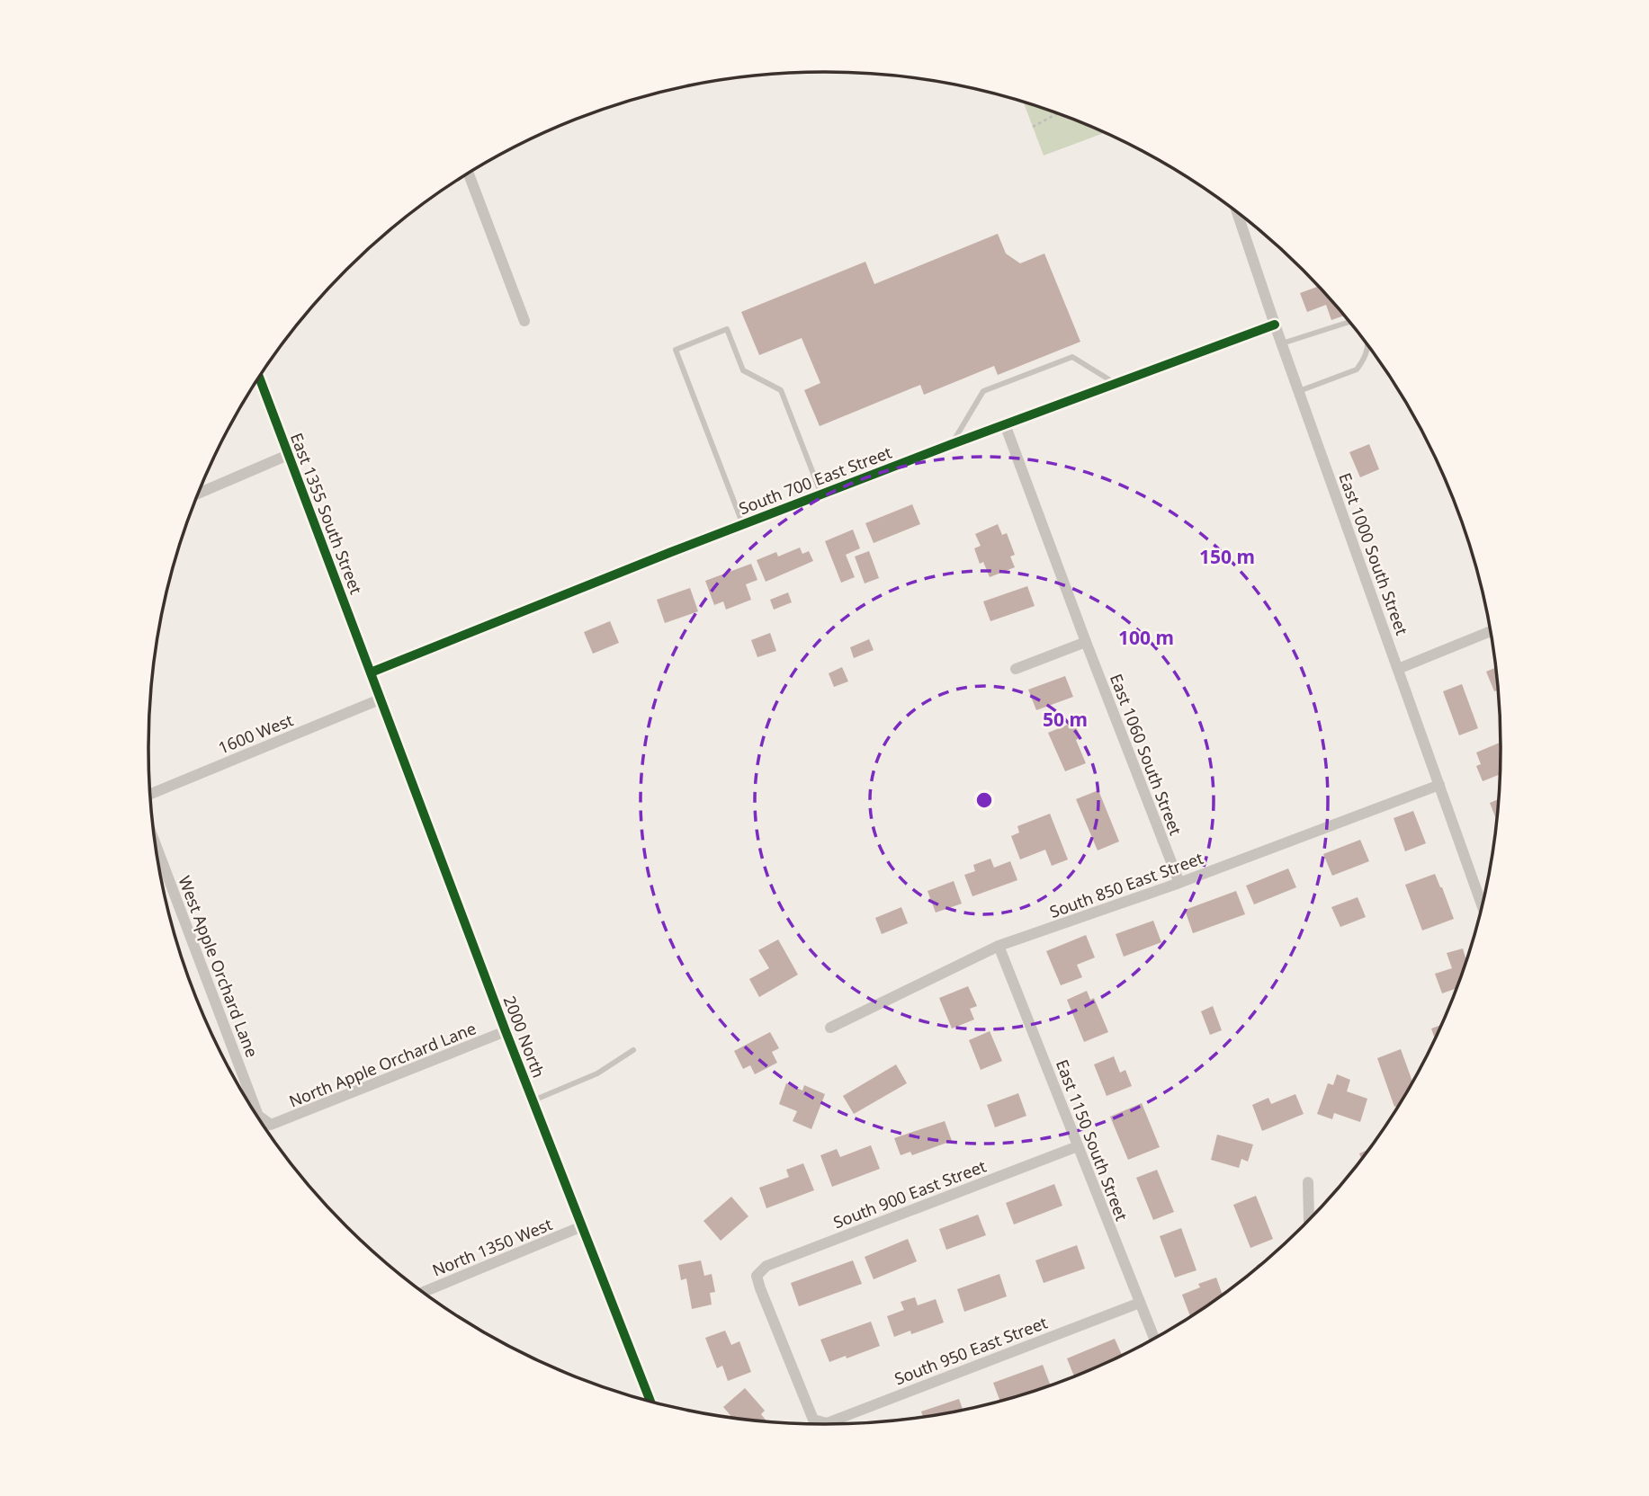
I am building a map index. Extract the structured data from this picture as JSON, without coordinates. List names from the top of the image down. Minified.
{"streets":{"street":["South 700 East Street","East 1355 South Street","East 1000 South Street","1600 West","East 1060 South Street","South 850 East Street","West Apple Orchard Lane","2000 North","North Apple Orchard Lane","East 1150 South Street","South 900 East Street","North 1350 West","South 950 East Street"]},"crossings":[["South 700 East Street","East 1355 South Street"],["South 700 East Street","East 1000 South Street"],["South 700 East Street","East 1060 South Street"],["South 700 East Street","2000 North"],["East 1355 South Street","2000 North"],["East 1000 South Street","South 850 East Street"],["1600 West","2000 North"],["East 1060 South Street","South 850 East Street"],["South 850 East Street","East 1150 South Street"],["West Apple Orchard Lane","North Apple Orchard Lane"],["2000 North","North Apple Orchard Lane"],["2000 North","North 1350 West"],["East 1150 South Street","South 900 East Street"],["East 1150 South Street","South 950 East Street"],["South 900 East Street","South 950 East Street"]],"rings":["150 m","100 m","50 m"]}
